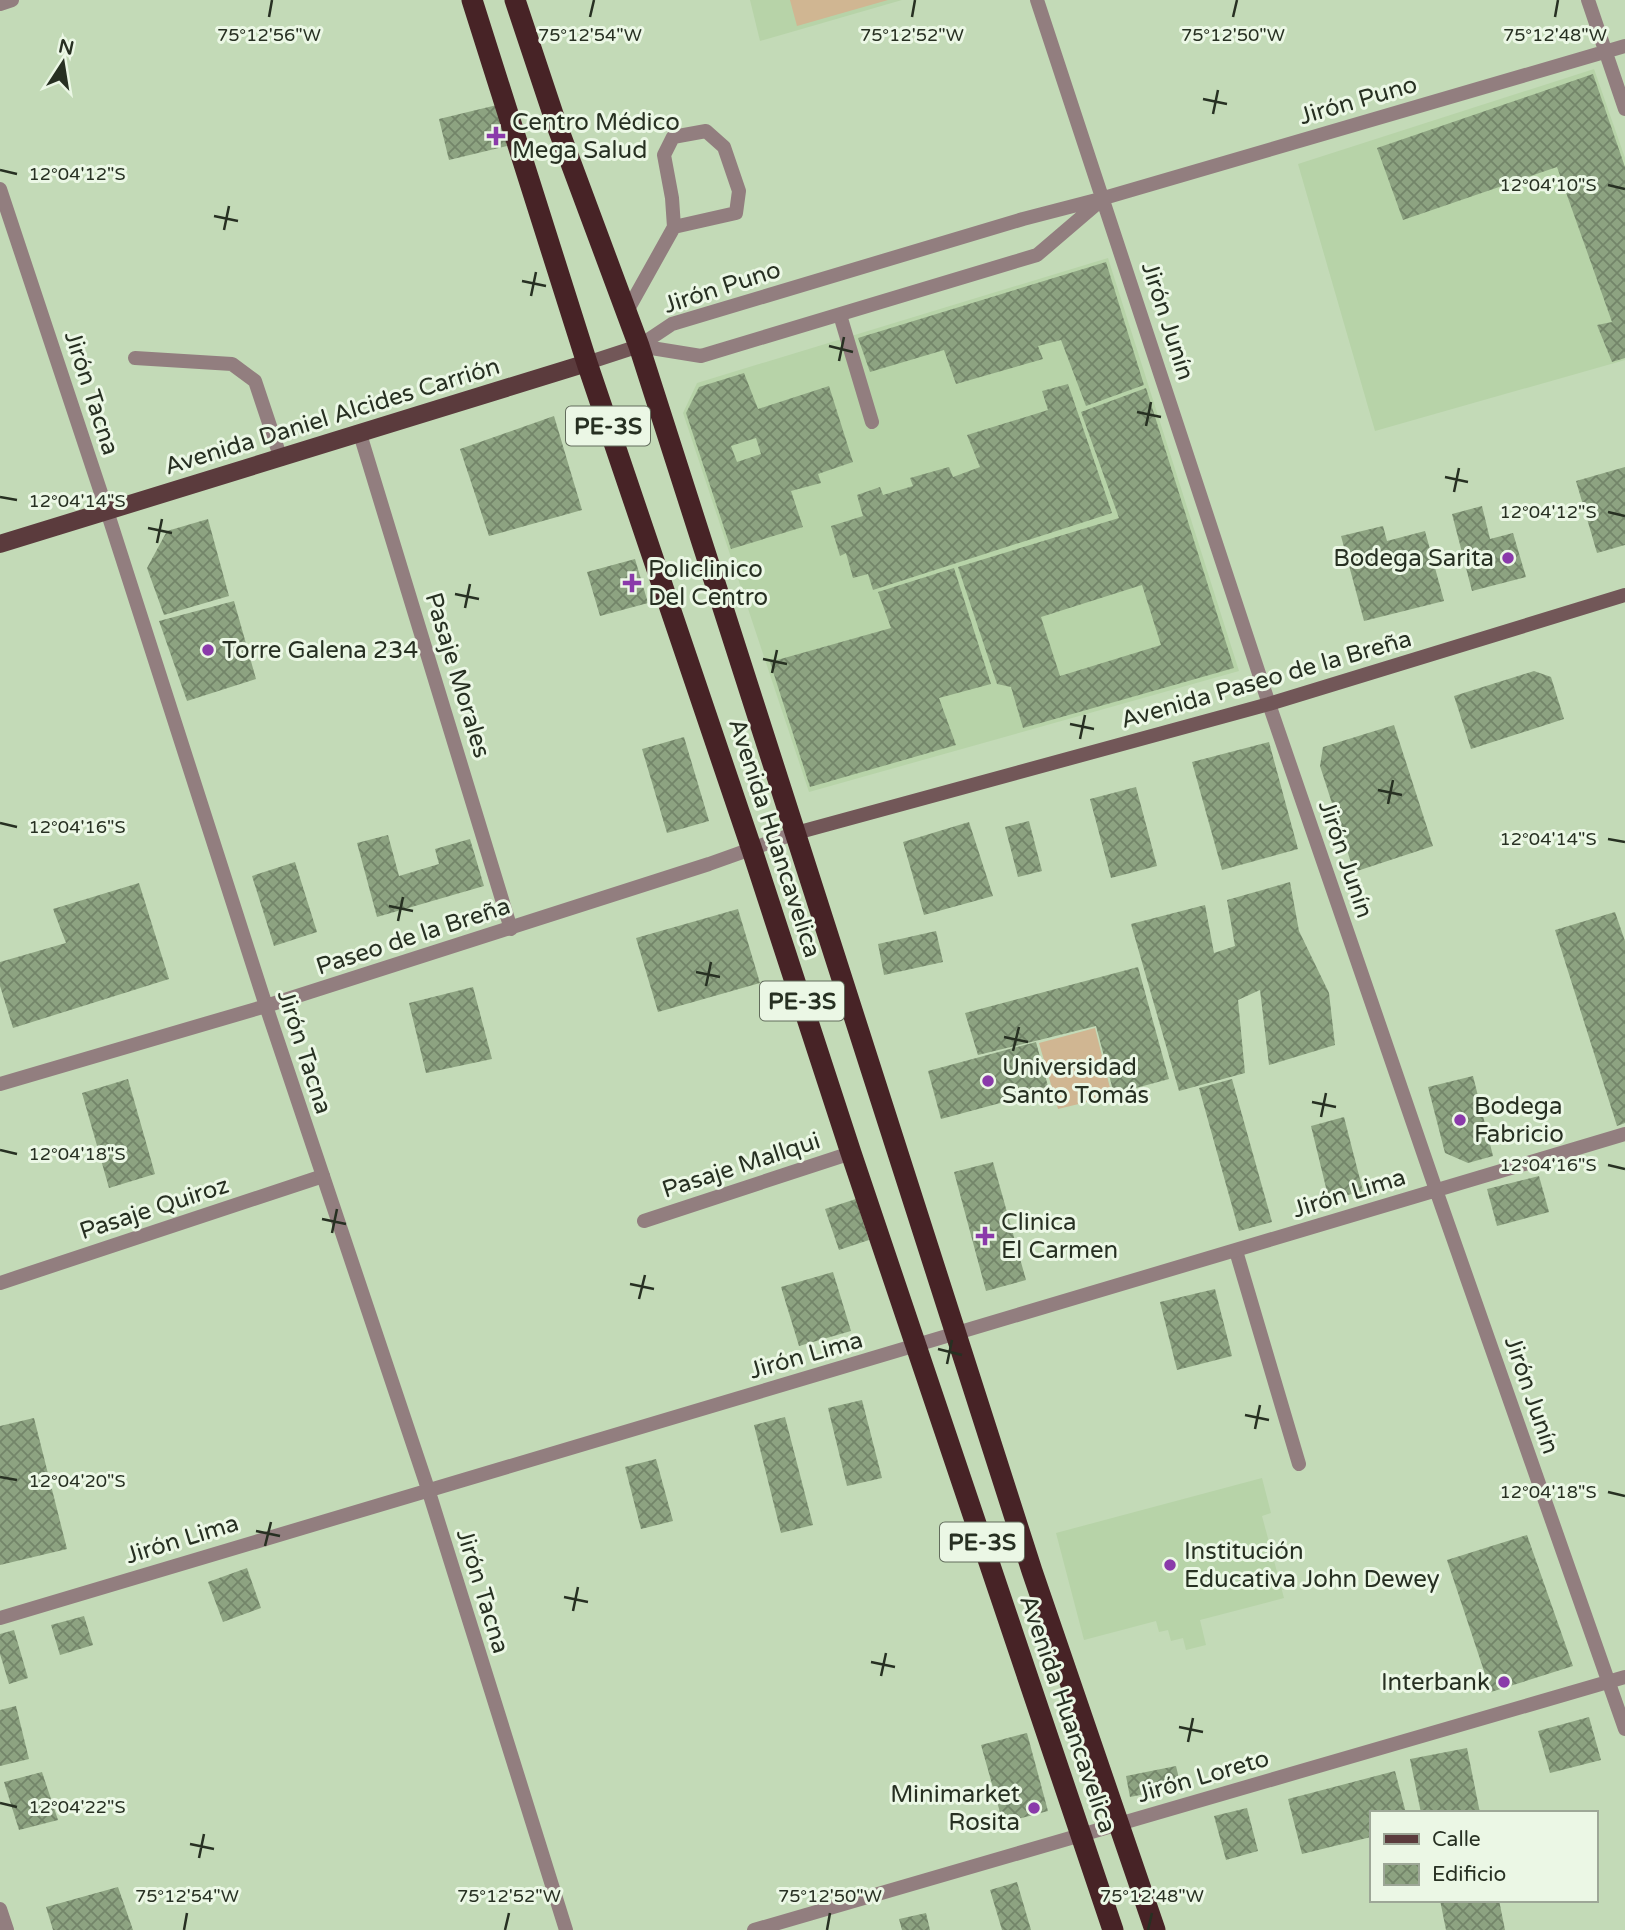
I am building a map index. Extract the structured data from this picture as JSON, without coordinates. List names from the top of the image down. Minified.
{"streets":{"highway":["PE-3S","Avenida Huancavelica"],"main road":["Avenida Daniel Alcides Carrión"],"street":["Jirón Puno","Jirón Junín","Jirón Tacna","Pasaje Morales","Avenida Paseo de la Breña","Paseo de la Breña","Pasaje Mallqui","Jirón Lima","Pasaje Quiroz","Jirón Loreto"]},"crossings":[["Jirón Puno","Jirón Junín"],["Jirón Puno","Avenida Daniel Alcides Carrión"],["Jirón Puno","Avenida Huancavelica"],["Jirón Junín","Avenida Paseo de la Breña"],["Jirón Junín","Jirón Lima"],["Jirón Junín","Jirón Loreto"],["Jirón Tacna","Avenida Daniel Alcides Carrión"],["Jirón Tacna","Paseo de la Breña"],["Jirón Tacna","Jirón Lima"],["Jirón Tacna","Pasaje Quiroz"],["Avenida Daniel Alcides Carrión","Pasaje Morales"],["Avenida Daniel Alcides Carrión","Avenida Huancavelica"],["Pasaje Morales","Paseo de la Breña"],["Avenida Paseo de la Breña","Avenida Huancavelica"],["Avenida Paseo de la Breña","Paseo de la Breña"],["Avenida Huancavelica","Paseo de la Breña"],["Avenida Huancavelica","Pasaje Mallqui"],["Avenida Huancavelica","Jirón Lima"],["Avenida Huancavelica","Jirón Loreto"]],"places":{"health":["Centro Médico Mega Salud","Policlinico Del Centro","Clinica El Carmen"],"other":["Bodega Sarita","Torre Galena 234","Universidad Santo Tomás","Bodega Fabricio","Institución Educativa John Dewey","Interbank","Minimarket Rosita"]},"legend":["Calle","Edificio"],"north":"top","coordinates":["75°12'56\"W","75°12'54\"W","75°12'52\"W","75°12'50\"W","75°12'48\"W","12°04'12\"S","12°04'10\"S","12°04'14\"S","12°04'16\"S","12°04'18\"S","12°04'20\"S","12°04'22\"S"]}
